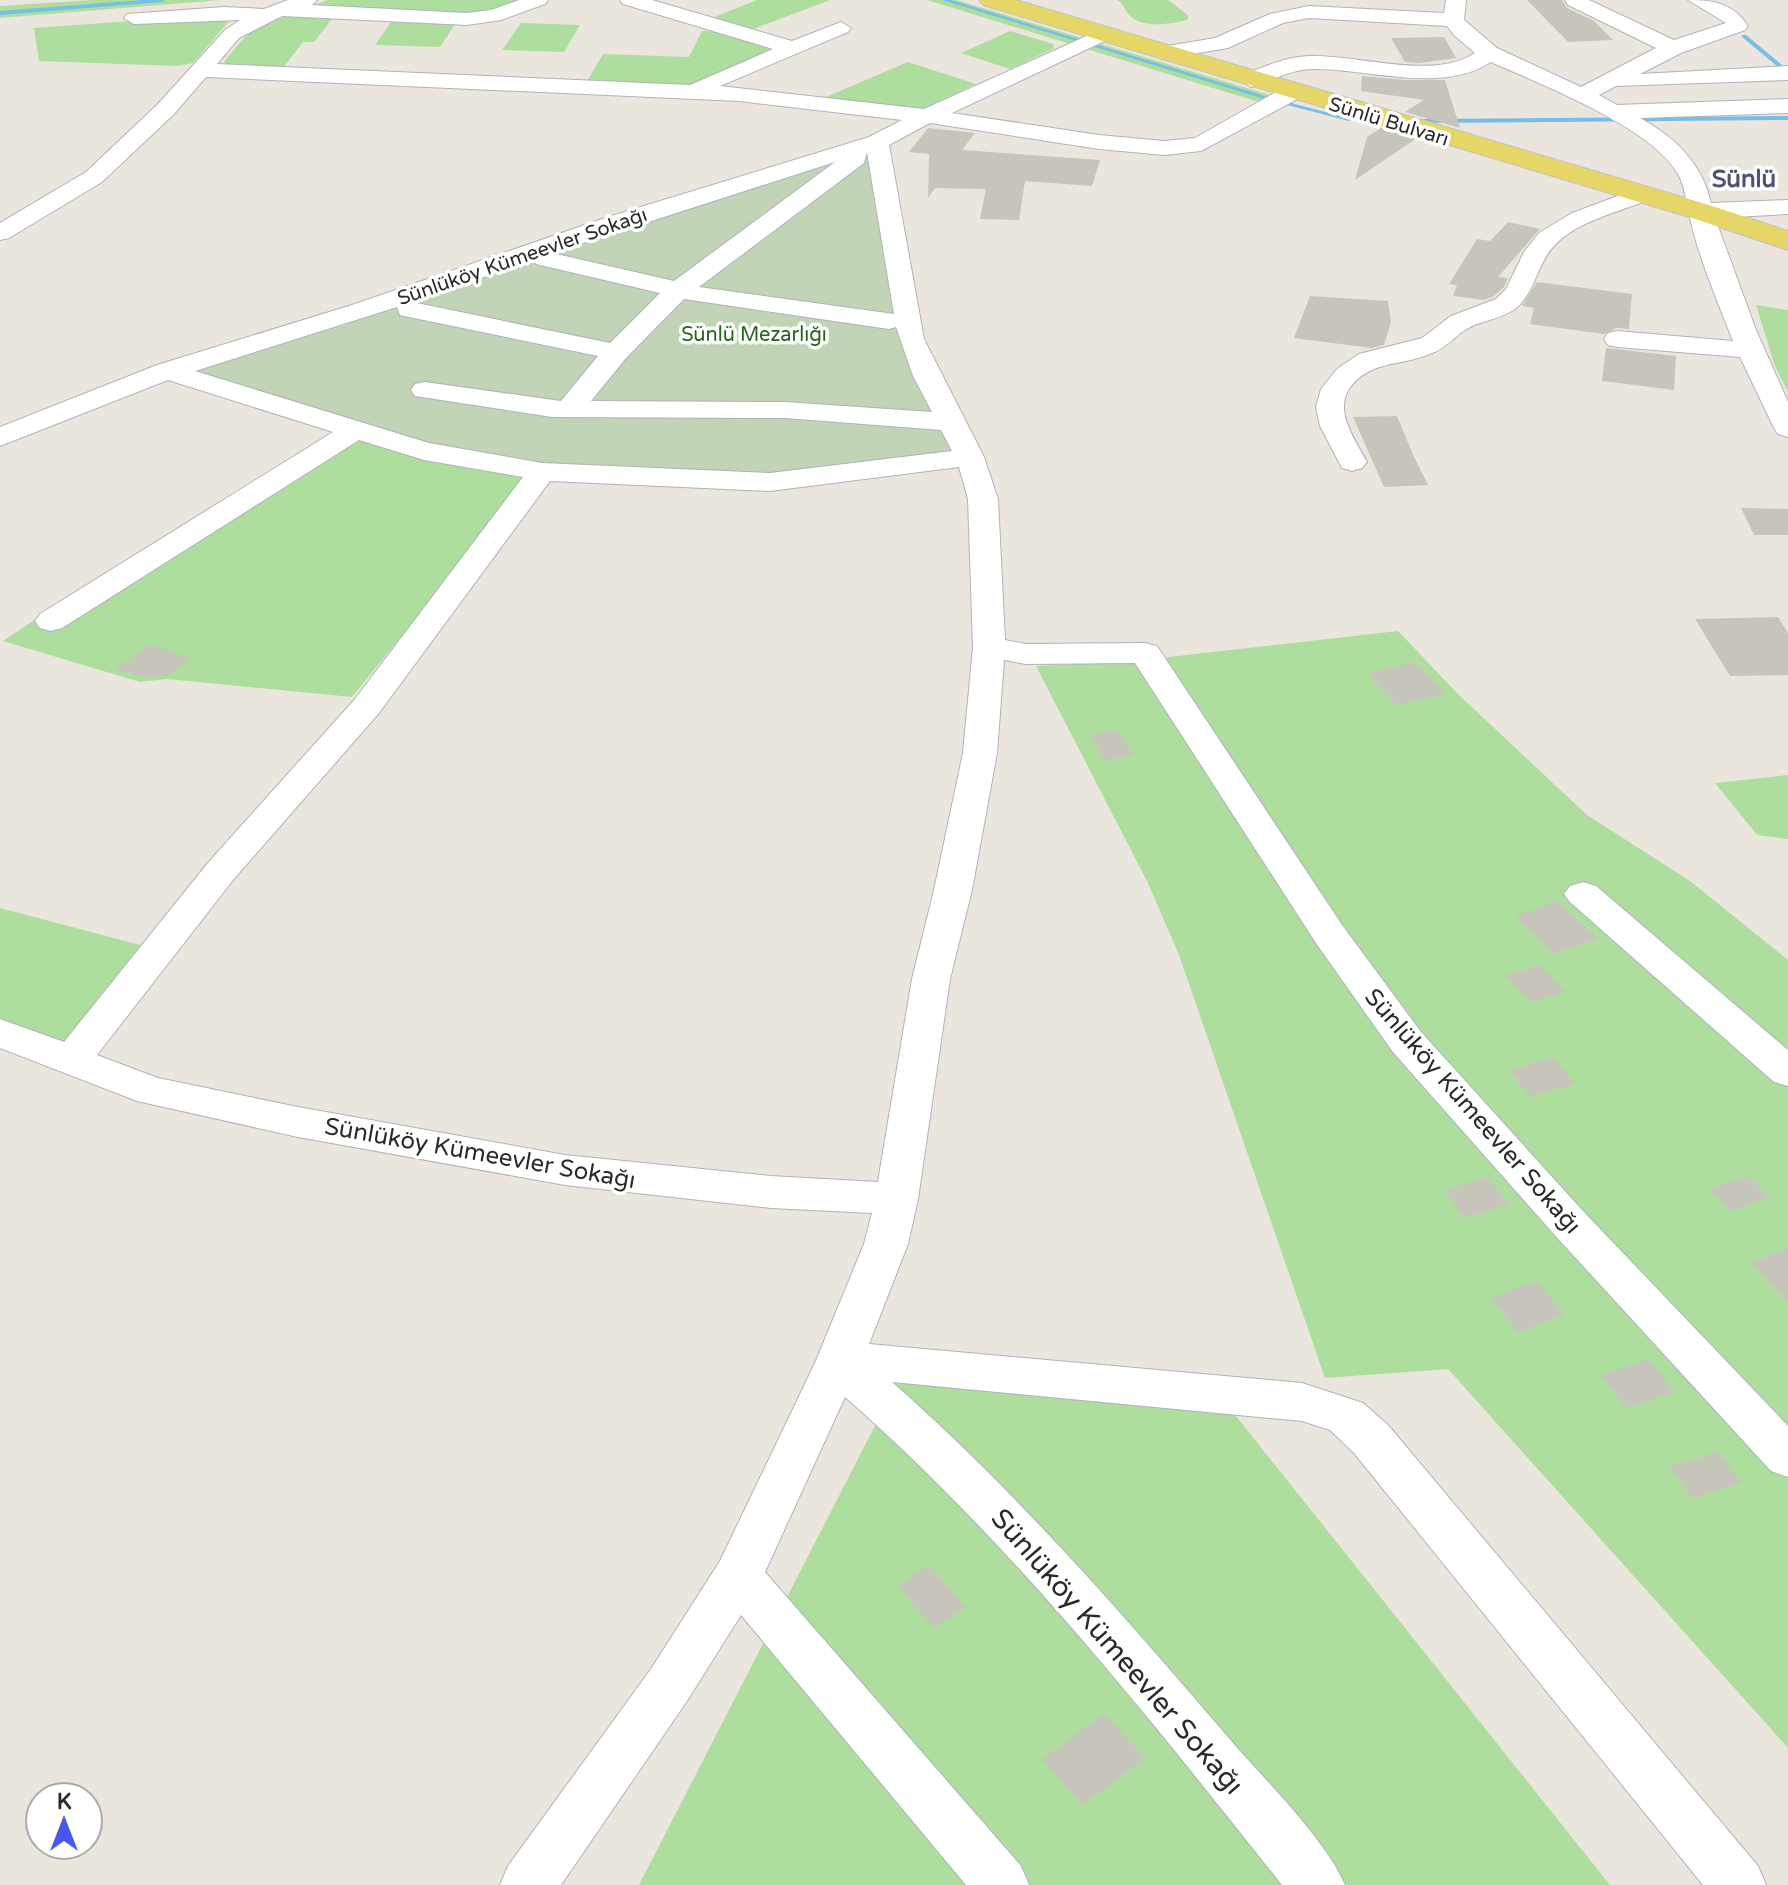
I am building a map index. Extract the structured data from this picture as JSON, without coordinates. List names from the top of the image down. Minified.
{"streets":{"main road":["Sünlü Bulvarı"],"street":["Sünlüköy Kümeevler Sokağı"]},"crossings":[["Sünlü Bulvarı","Sünlüköy Kümeevler Sokağı"]],"districts":["Sünlü"],"parks":["Sünlü Mezarlığı"],"north":"top"}
